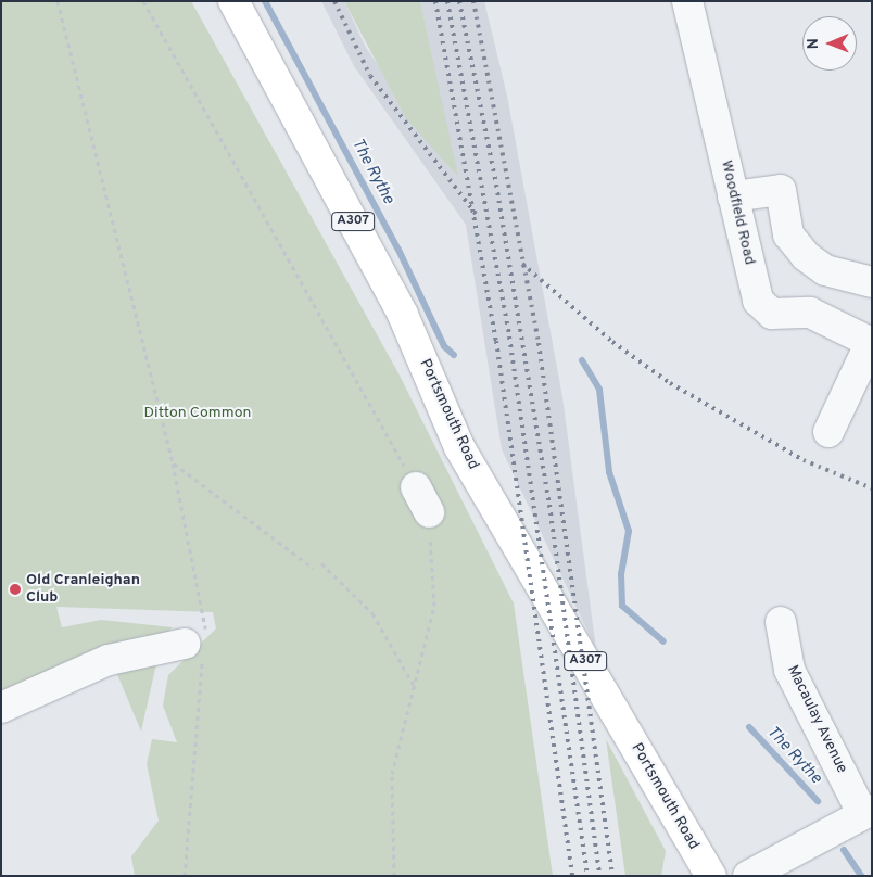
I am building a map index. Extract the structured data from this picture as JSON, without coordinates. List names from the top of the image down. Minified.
{"streets":{"main road":["A307","Portsmouth Road"],"street":["Woodfield Road","Macaulay Avenue"]},"water":["The Rythe"],"parks":["Ditton Common"],"places":["Old Cranleighan Club"],"north":"left"}
